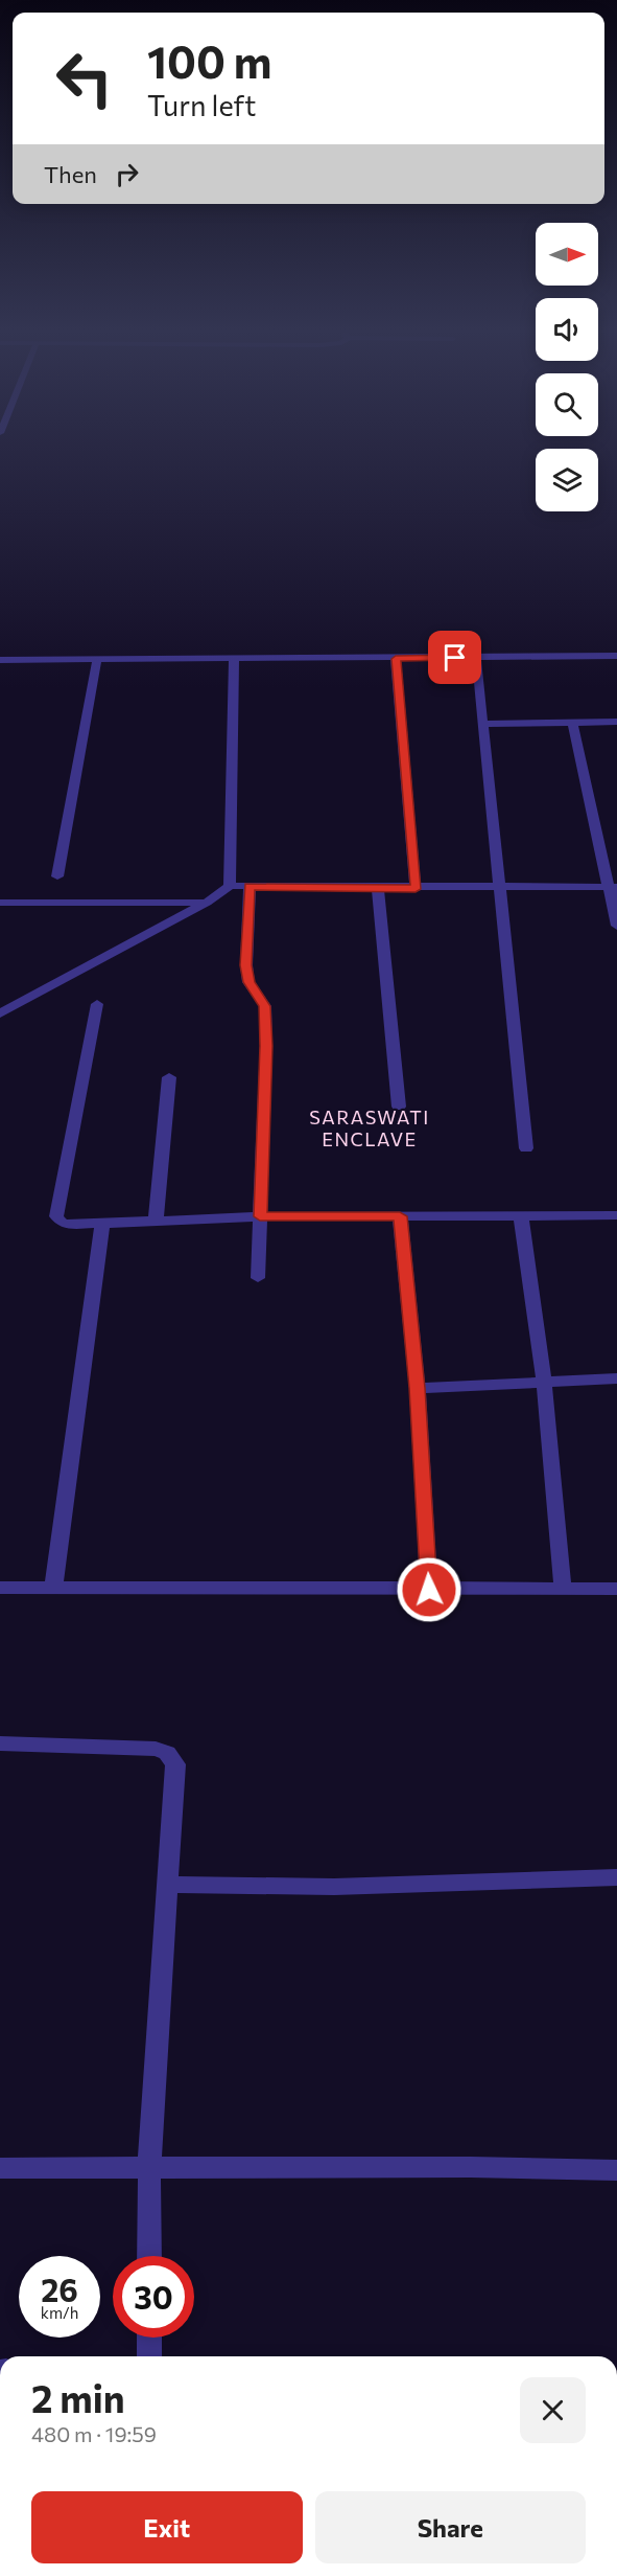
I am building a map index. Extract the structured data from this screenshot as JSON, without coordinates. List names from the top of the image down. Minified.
{"districts":["SARASWATI ENCLAVE"],"north":"right","page":{"turn":["100 m","Turn left"],"then":"Then","speed":"26 km/h","limit":"30","heading":["2 min","480 m · 19:59"],"buttons":["Exit","Share"]}}
